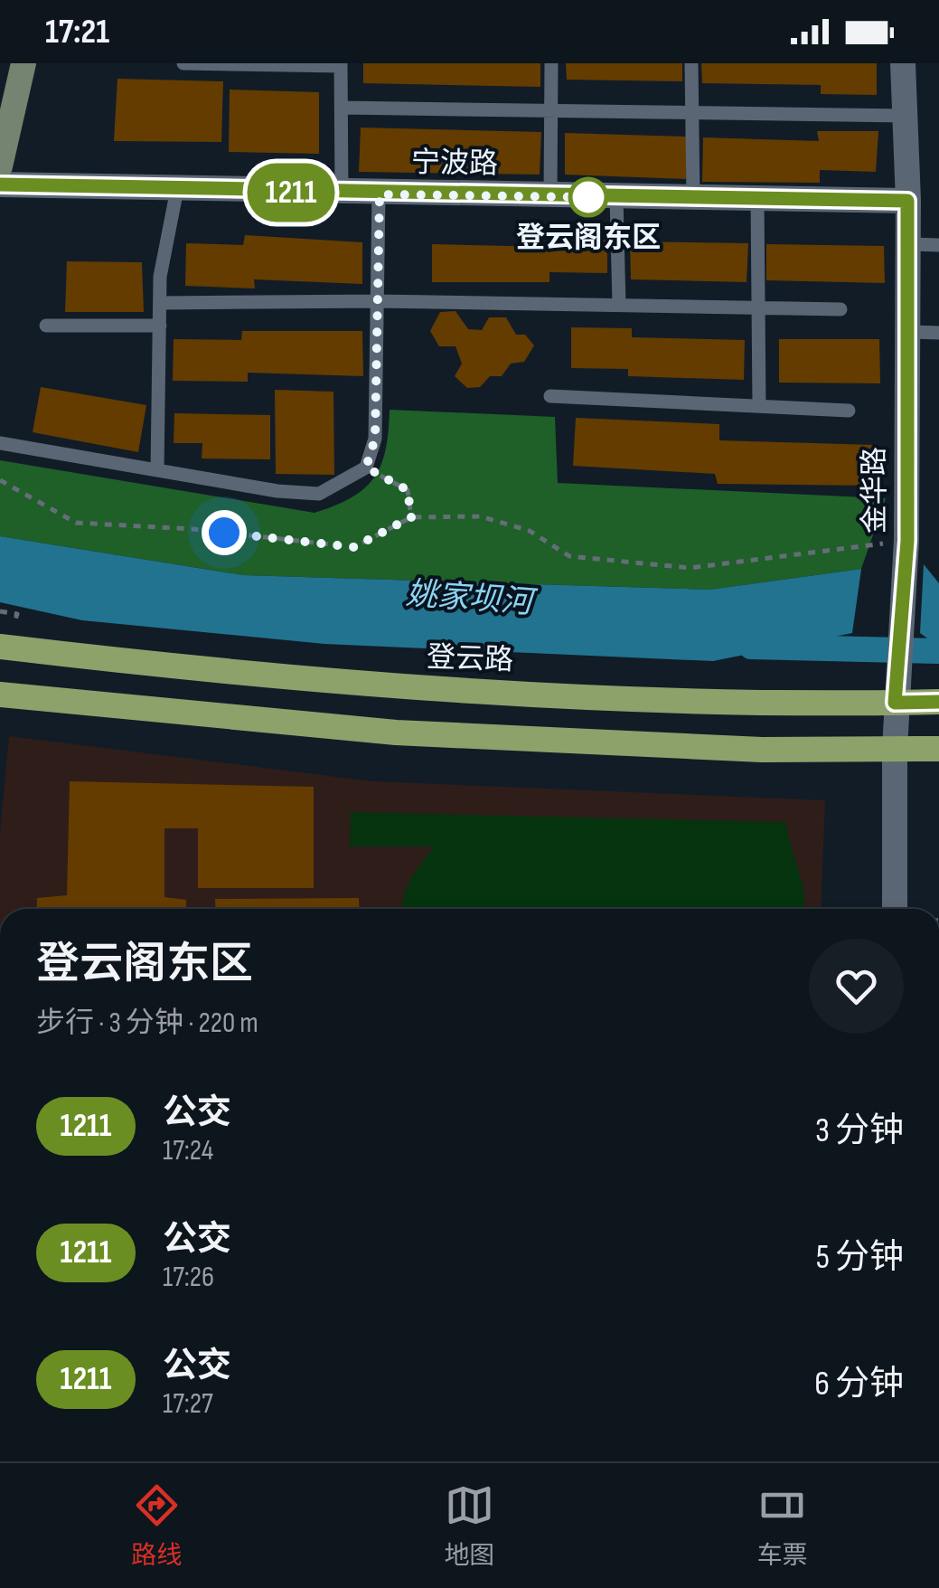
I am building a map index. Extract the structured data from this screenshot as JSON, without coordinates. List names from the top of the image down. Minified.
{"streets":{"main road":["登云路"],"street":["宁波路","金华路"]},"crossings":[["宁波路","金华路"],["金华路","登云路"]],"water":["姚家坝河"],"places":["登云阁东区"],"lines":["bus line 1211"],"page":{"status":"17:21","on_map":"1211","heading":["登云阁东区","步行 · 3 分钟 · 220 m"],"list":[{"mark":"1211","name":"公交","note":"17:24","value":"3 分钟"},{"mark":"1211","name":"公交","note":"17:26","value":"5 分钟"},{"mark":"1211","name":"公交","note":"17:27","value":"6 分钟"}],"tabs":["路线","地图","车票"]}}
